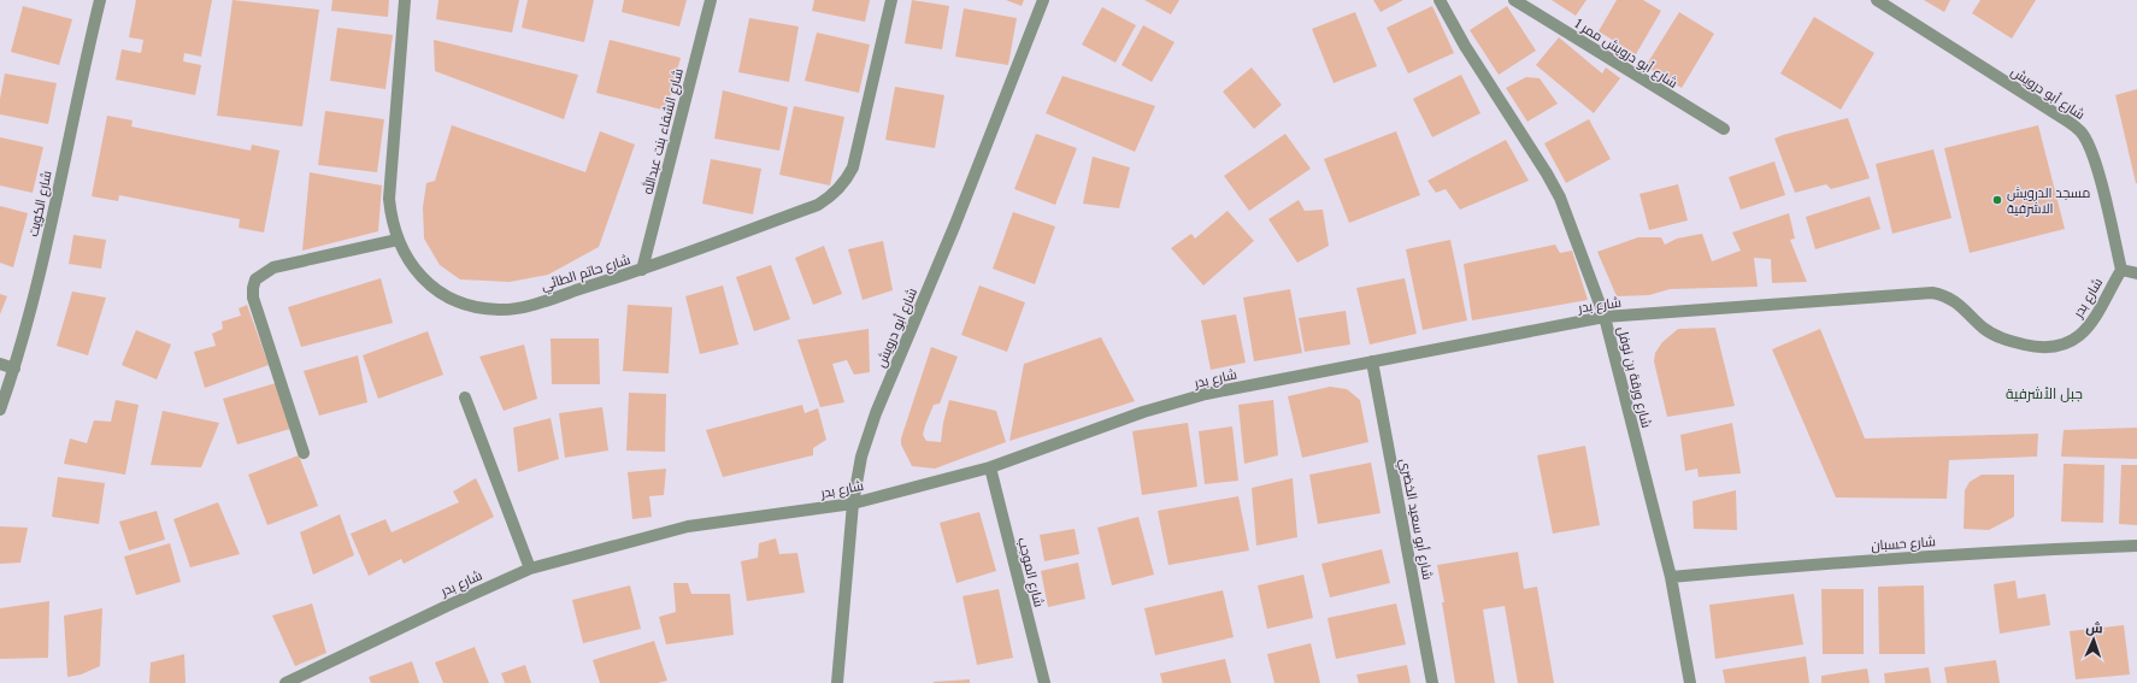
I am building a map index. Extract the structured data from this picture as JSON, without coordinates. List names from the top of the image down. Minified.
{"streets":{"street":["شارع أبو درويش ممر 1","شارع أبو درويش","شارع الشفاء بنت عبدالله","شارع الكويت","شارع حاتم الطائي","شارع بدر","شارع ورقة بن نوفل","شارع أبو سعيد الخضري","شارع حسبان","شارع الموجب"]},"crossings":[["شارع أبو درويش","شارع بدر"],["شارع الشفاء بنت عبدالله","شارع حاتم الطائي"],["شارع بدر","شارع ورقة بن نوفل"],["شارع بدر","شارع أبو سعيد الخضري"],["شارع بدر","شارع الموجب"],["شارع ورقة بن نوفل","شارع حسبان"]],"districts":["جبل الأشرفية"],"places":["مسجد الدرويش الاشرفية"],"north":"top"}
